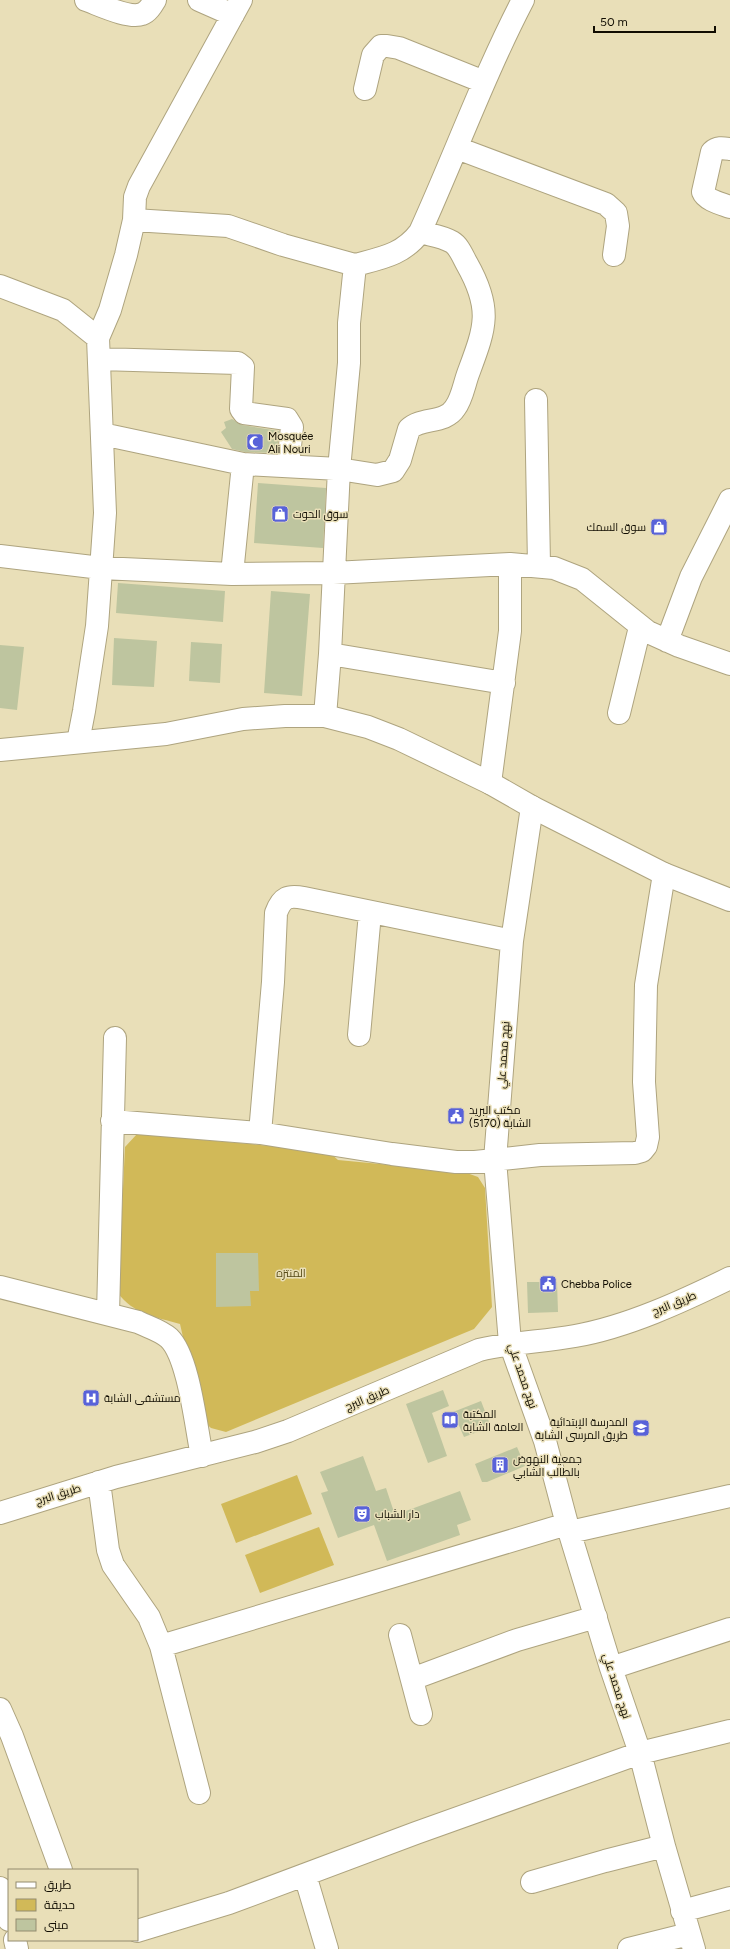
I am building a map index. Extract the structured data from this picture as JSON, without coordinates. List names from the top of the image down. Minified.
{"streets":{"street":["نهج محمد علي","طريق البرج"]},"crossings":[["نهج محمد علي","طريق البرج"]],"parks":["المنتزه"],"places":{"mosque":["Mosquée Ali Nouri"],"shop":["سوق الحوت","سوق السمك"],"public building":["مكتب البريد الشابة (5170)","Chebba Police"],"hospital":["مستشفى الشابة"],"library":["المكتبة العامة الشابة"],"school or university":["المدرسة الإبتدائية طريق المرسى الشابة"],"building":["جمعية النهوض بالطالب الشابي"],"theatre":["دار الشباب"]},"legend":["طريق","حديقة","مبنى"],"scale_bar":"50 m"}
